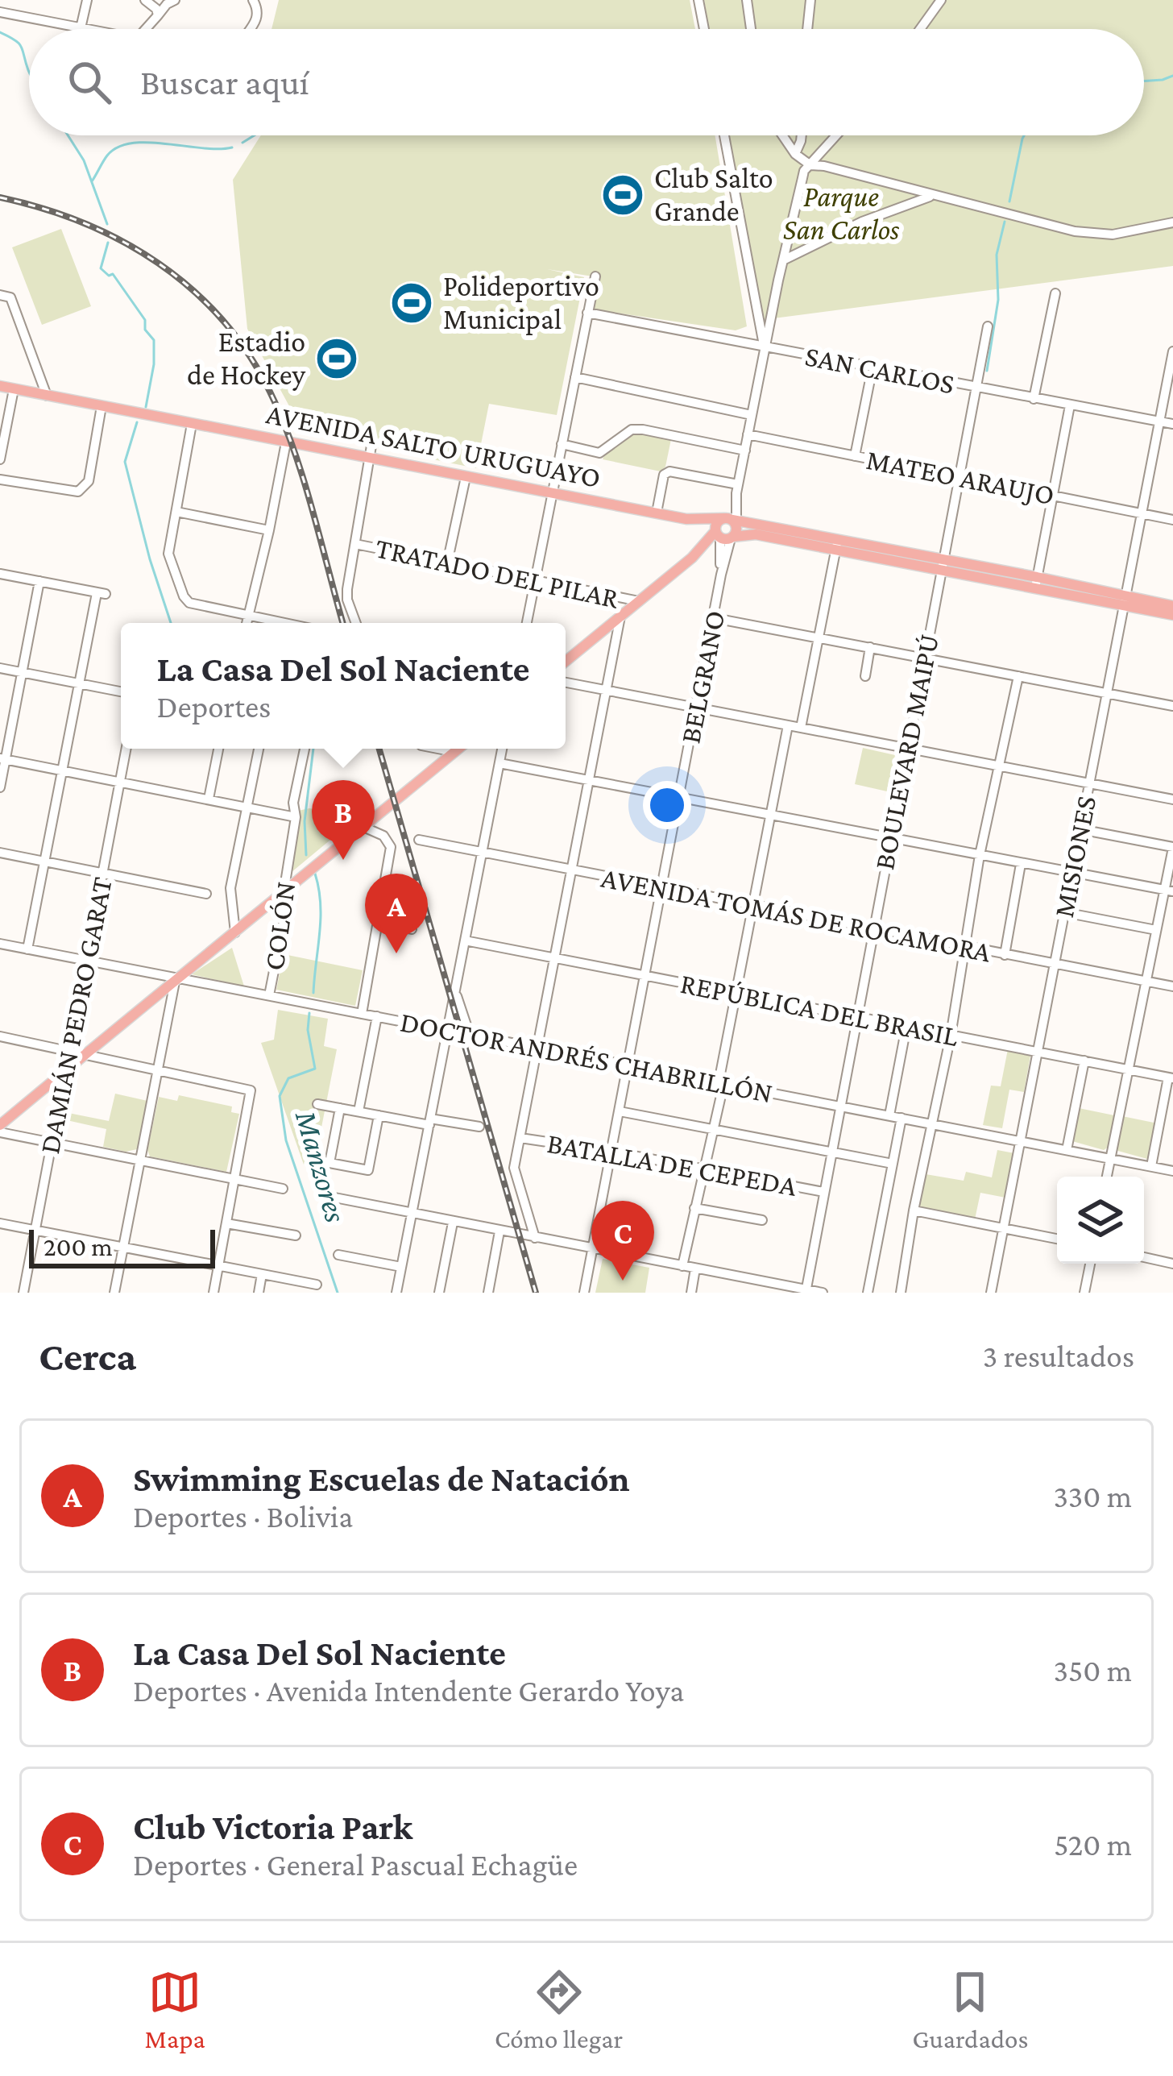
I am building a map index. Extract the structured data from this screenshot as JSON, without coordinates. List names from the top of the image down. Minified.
{"streets":{"main road":["AVENIDA SALTO URUGUAYO"],"street":["SAN CARLOS","MATEO ARAUJO","TRATADO DEL PILAR","BELGRANO","BOULEVARD MAIPÚ","MISIONES","AVENIDA TOMÁS DE ROCAMORA","COLÓN","REPÚBLICA DEL BRASIL","DAMIÁN PEDRO GARAT","DOCTOR ANDRÉS CHABRILLÓN","BATALLA DE CEPEDA"]},"crossings":[["SAN CARLOS","BELGRANO"],["SAN CARLOS","BOULEVARD MAIPÚ"],["SAN CARLOS","MISIONES"],["AVENIDA SALTO URUGUAYO","BELGRANO"],["AVENIDA SALTO URUGUAYO","BOULEVARD MAIPÚ"],["AVENIDA SALTO URUGUAYO","MISIONES"],["MATEO ARAUJO","BELGRANO"],["MATEO ARAUJO","BOULEVARD MAIPÚ"],["MATEO ARAUJO","MISIONES"],["BELGRANO","AVENIDA TOMÁS DE ROCAMORA"],["BELGRANO","REPÚBLICA DEL BRASIL"],["BELGRANO","DOCTOR ANDRÉS CHABRILLÓN"],["BELGRANO","BATALLA DE CEPEDA"],["BOULEVARD MAIPÚ","AVENIDA TOMÁS DE ROCAMORA"],["BOULEVARD MAIPÚ","REPÚBLICA DEL BRASIL"],["BOULEVARD MAIPÚ","DOCTOR ANDRÉS CHABRILLÓN"],["BOULEVARD MAIPÚ","BATALLA DE CEPEDA"],["MISIONES","AVENIDA TOMÁS DE ROCAMORA"],["MISIONES","REPÚBLICA DEL BRASIL"],["MISIONES","DOCTOR ANDRÉS CHABRILLÓN"],["COLÓN","DOCTOR ANDRÉS CHABRILLÓN"],["DAMIÁN PEDRO GARAT","DOCTOR ANDRÉS CHABRILLÓN"]],"water":["Manzores"],"parks":["Parque San Carlos"],"places":{"sports":["Club Salto Grande","Polideportivo Municipal","Estadio de Hockey"]},"scale_bar":"200 m","page":{"search":"Buscar aquí","popup":["La Casa Del Sol Naciente","Deportes"],"pins":["B","A","C"],"scale":"200 m","heading":["Cerca","3 resultados"],"list":[{"mark":"A","name":"Swimming Escuelas de Natación","note":"Deportes · Bolivia","value":"330 m"},{"mark":"B","name":"La Casa Del Sol Naciente","note":"Deportes · Avenida Intendente Gerardo Yoya","value":"350 m"},{"mark":"C","name":"Club Victoria Park","note":"Deportes · General Pascual Echagüe","value":"520 m"}],"nav":["Mapa","Cómo llegar","Guardados"]}}
